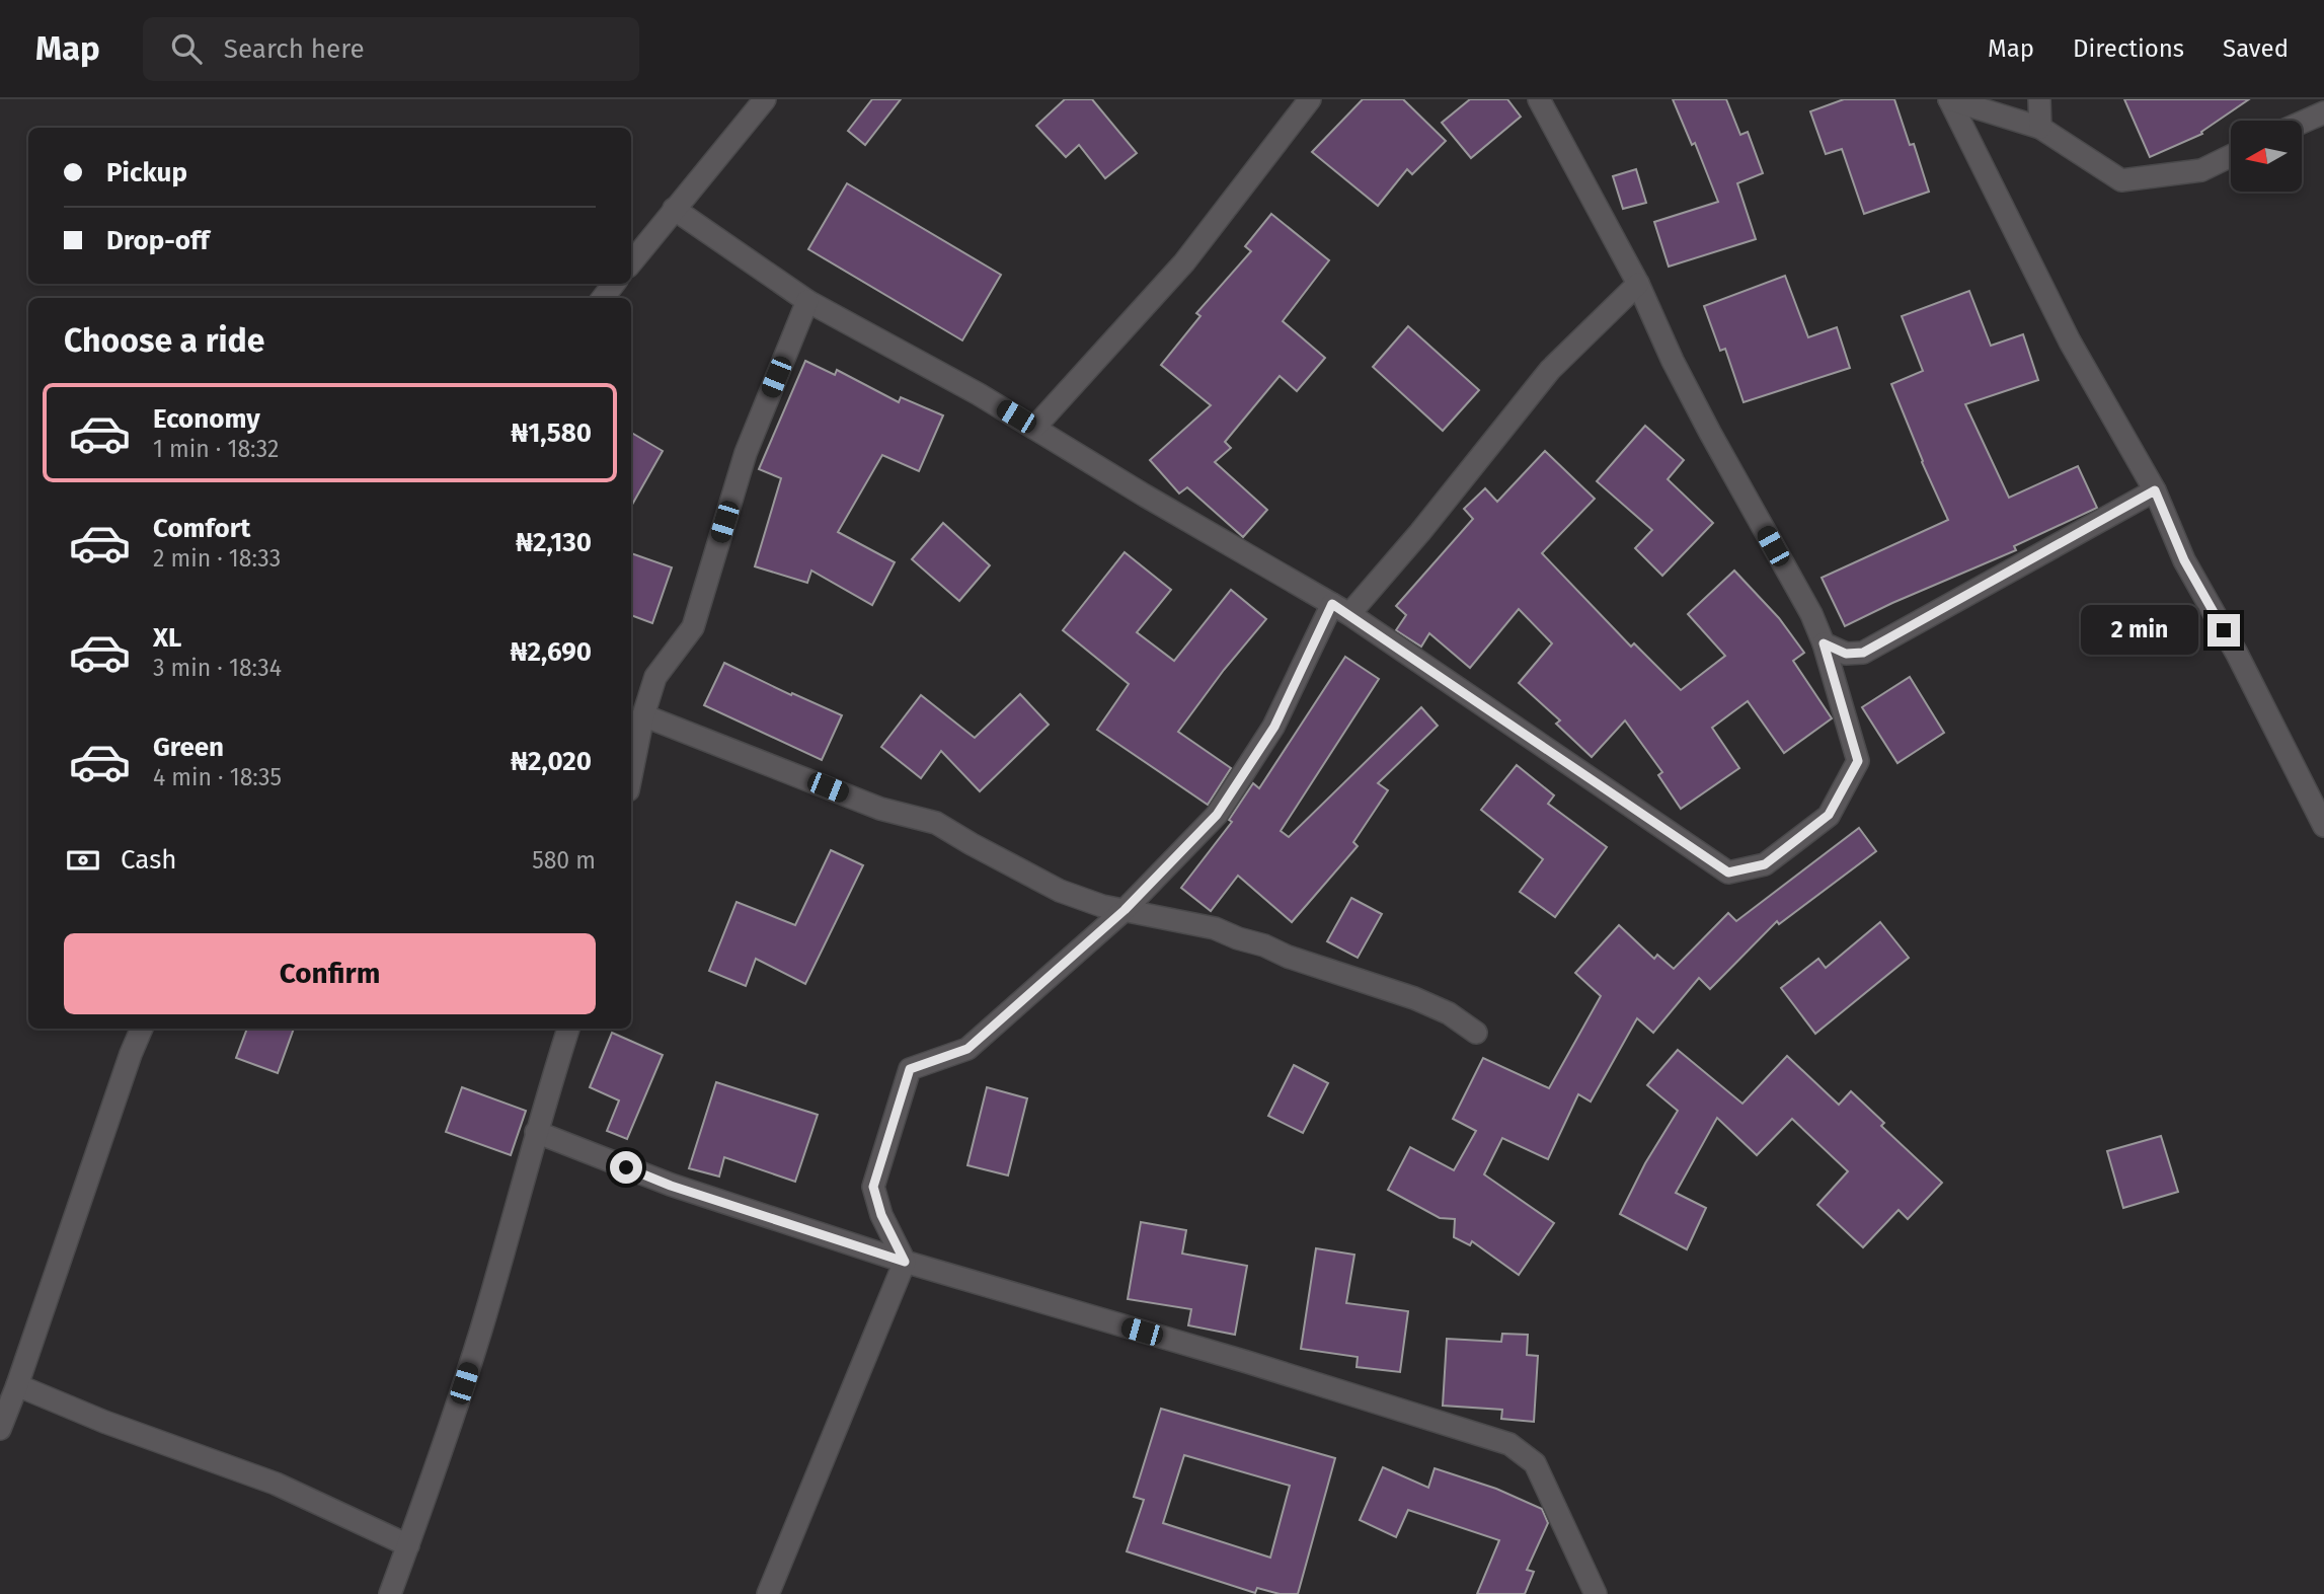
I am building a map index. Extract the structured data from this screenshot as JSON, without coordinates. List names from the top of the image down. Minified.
{"north":"left","page":{"header":"Map","search":"Search here","nav":["Map","Directions","Saved"],"banner":["Pickup","Drop-off"],"heading":"Choose a ride","list":[{"name":"Economy","note":"1 min · 18:32","value":"₦1,580"},{"name":"Comfort","note":"2 min · 18:33","value":"₦2,130"},{"name":"XL","note":"3 min · 18:34","value":"₦2,690"},{"name":"Green","note":"4 min · 18:35","value":"₦2,020"}],"bubble":"2 min","pay":["Cash","580 m"],"buttons":"Confirm"}}
